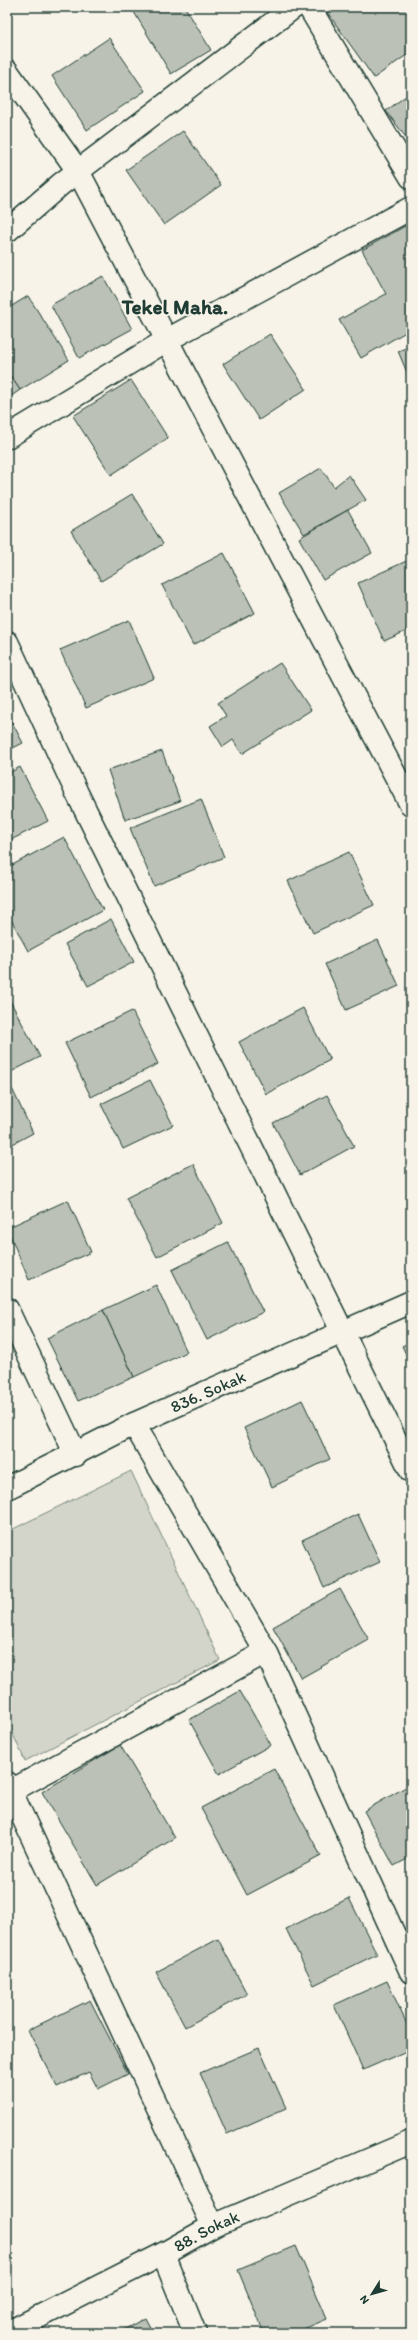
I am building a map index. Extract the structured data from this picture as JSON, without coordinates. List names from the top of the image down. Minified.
{"streets":{"street":["836. Sokak","88. Sokak"]},"districts":["Tekel Maha."],"north":"bottom left"}
